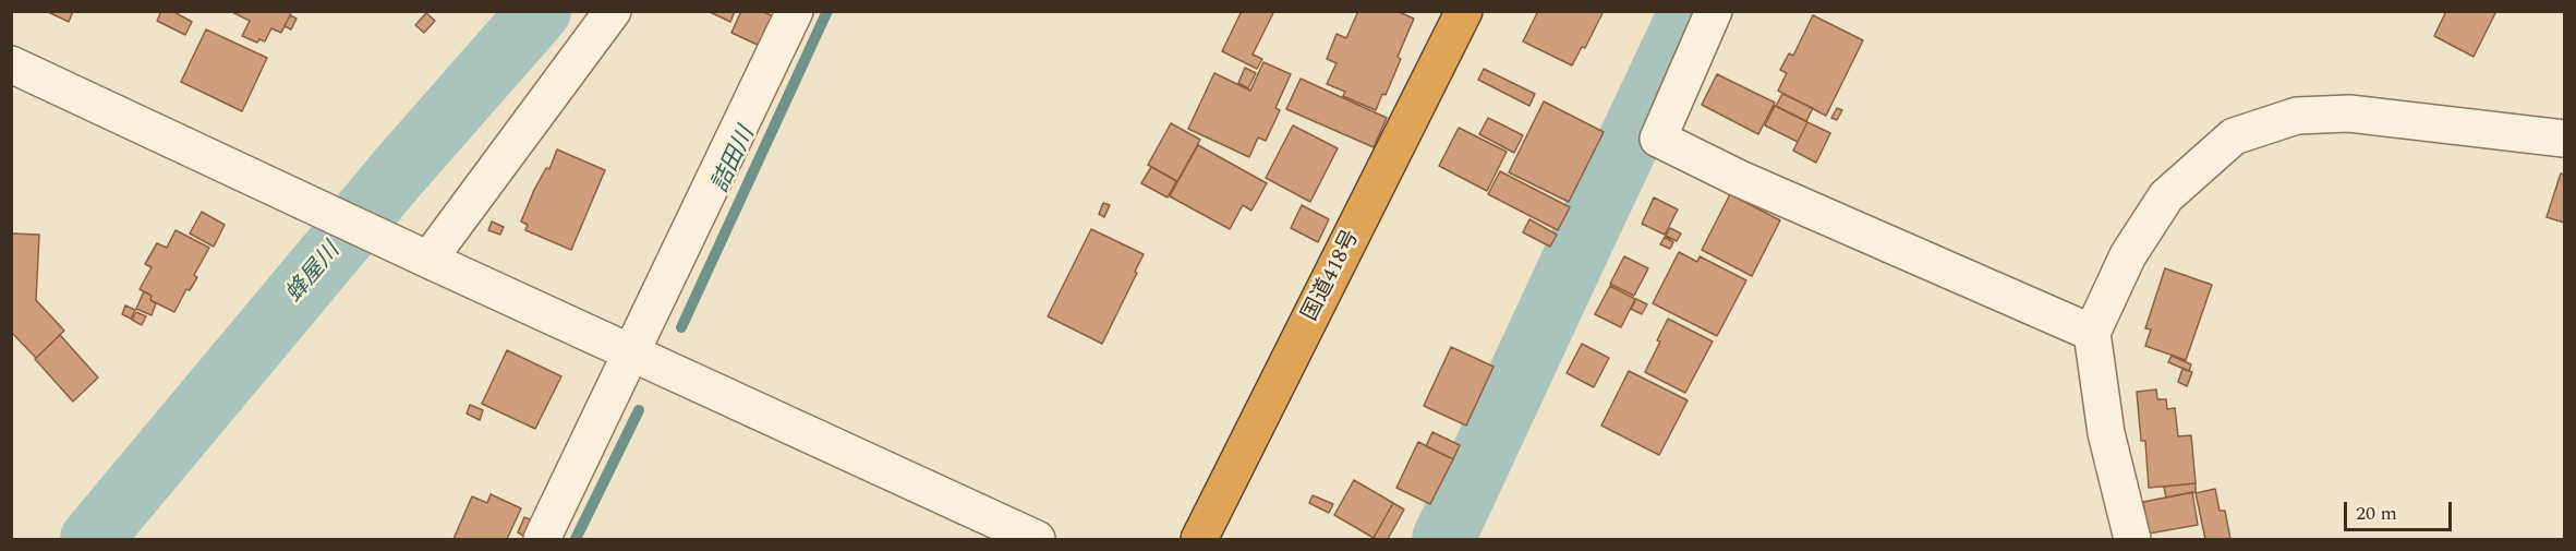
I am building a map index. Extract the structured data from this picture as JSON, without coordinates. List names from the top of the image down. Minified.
{"streets":{"highway":["国道418号"]},"water":["詰田川","蜂屋川"],"scale_bar":"20 m"}
